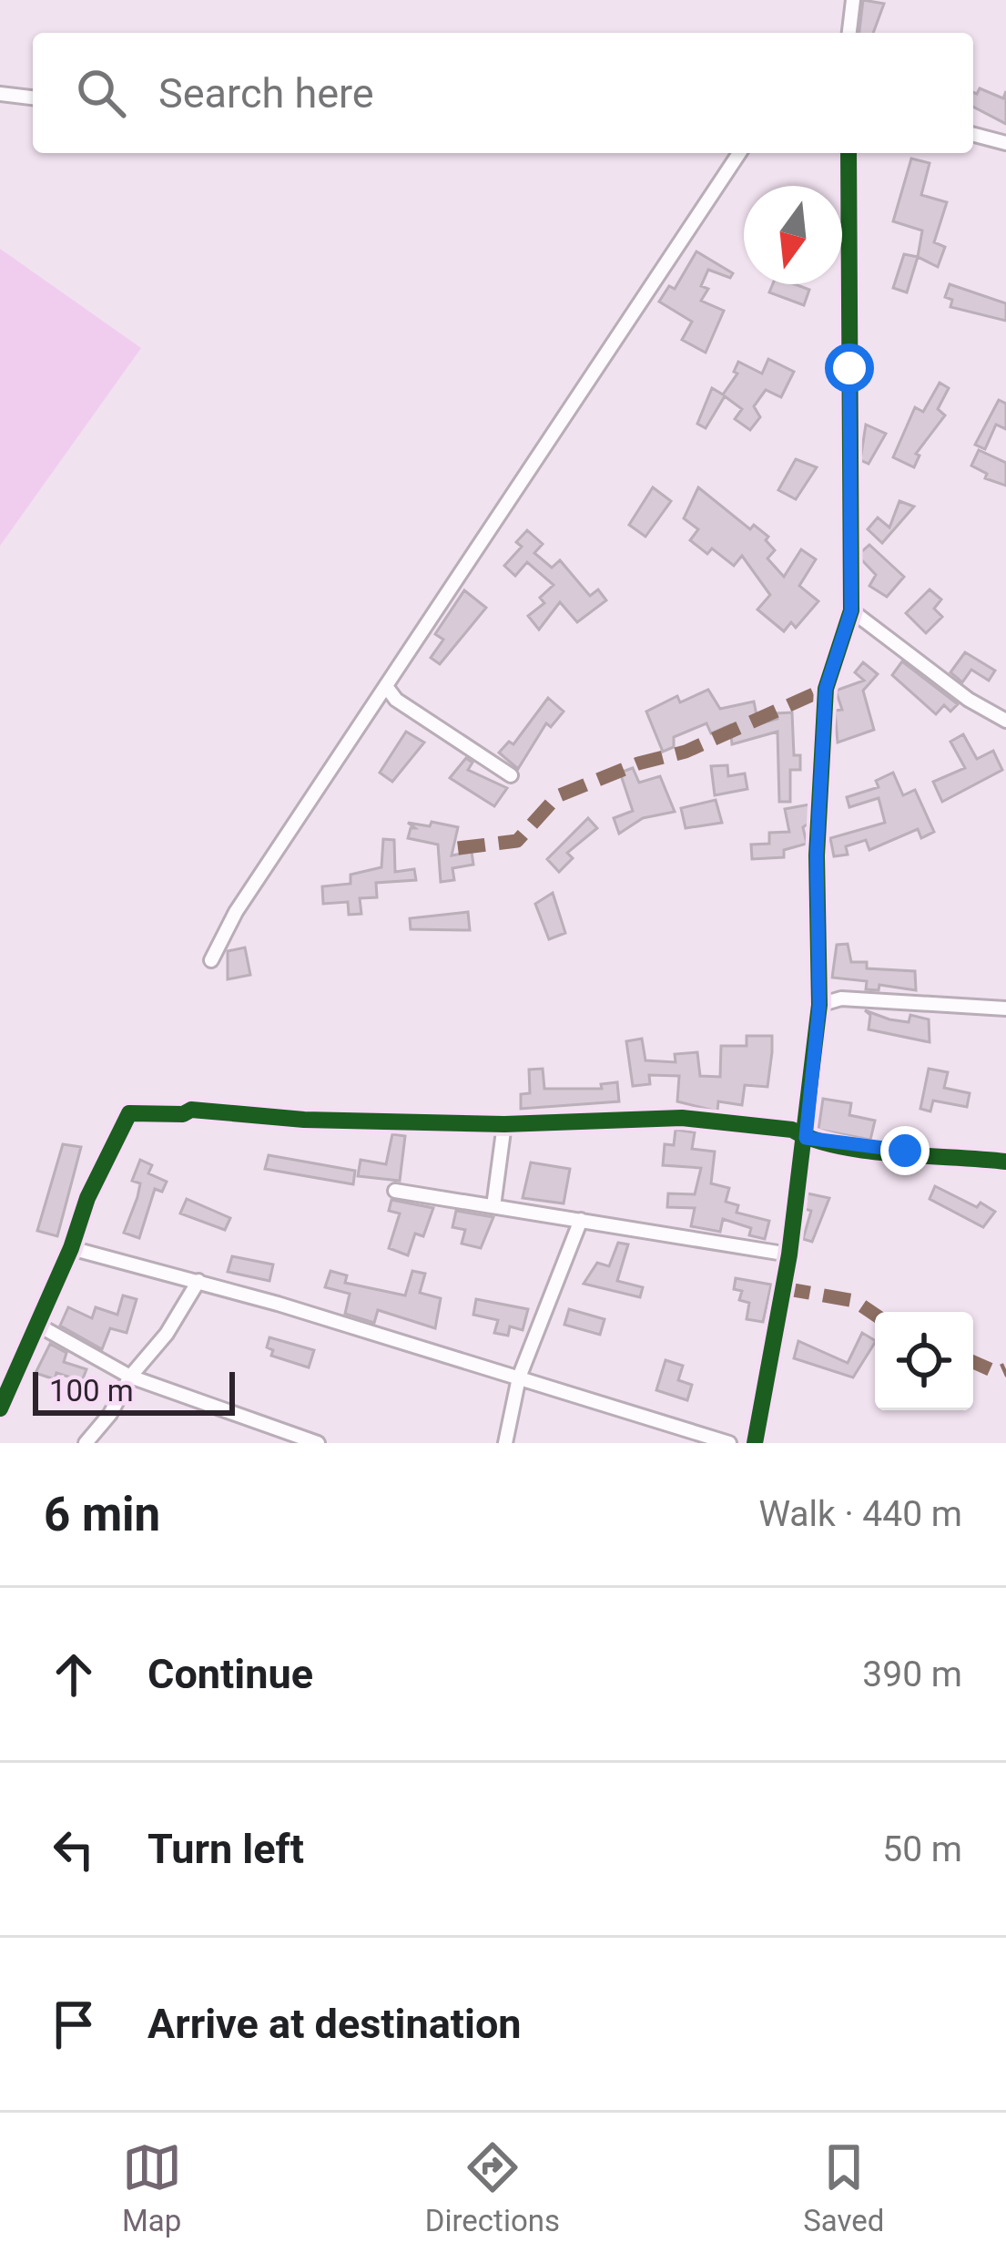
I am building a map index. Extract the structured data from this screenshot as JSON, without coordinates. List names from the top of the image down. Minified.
{"scale_bar":"100 m","north":"bottom","page":{"search":"Search here","scale":"100 m","heading":["6 min","Walk · 440 m"],"list":[["Continue","390 m"],["Turn left","50 m"],"Arrive at destination"],"nav":["Map","Directions","Saved"]}}
